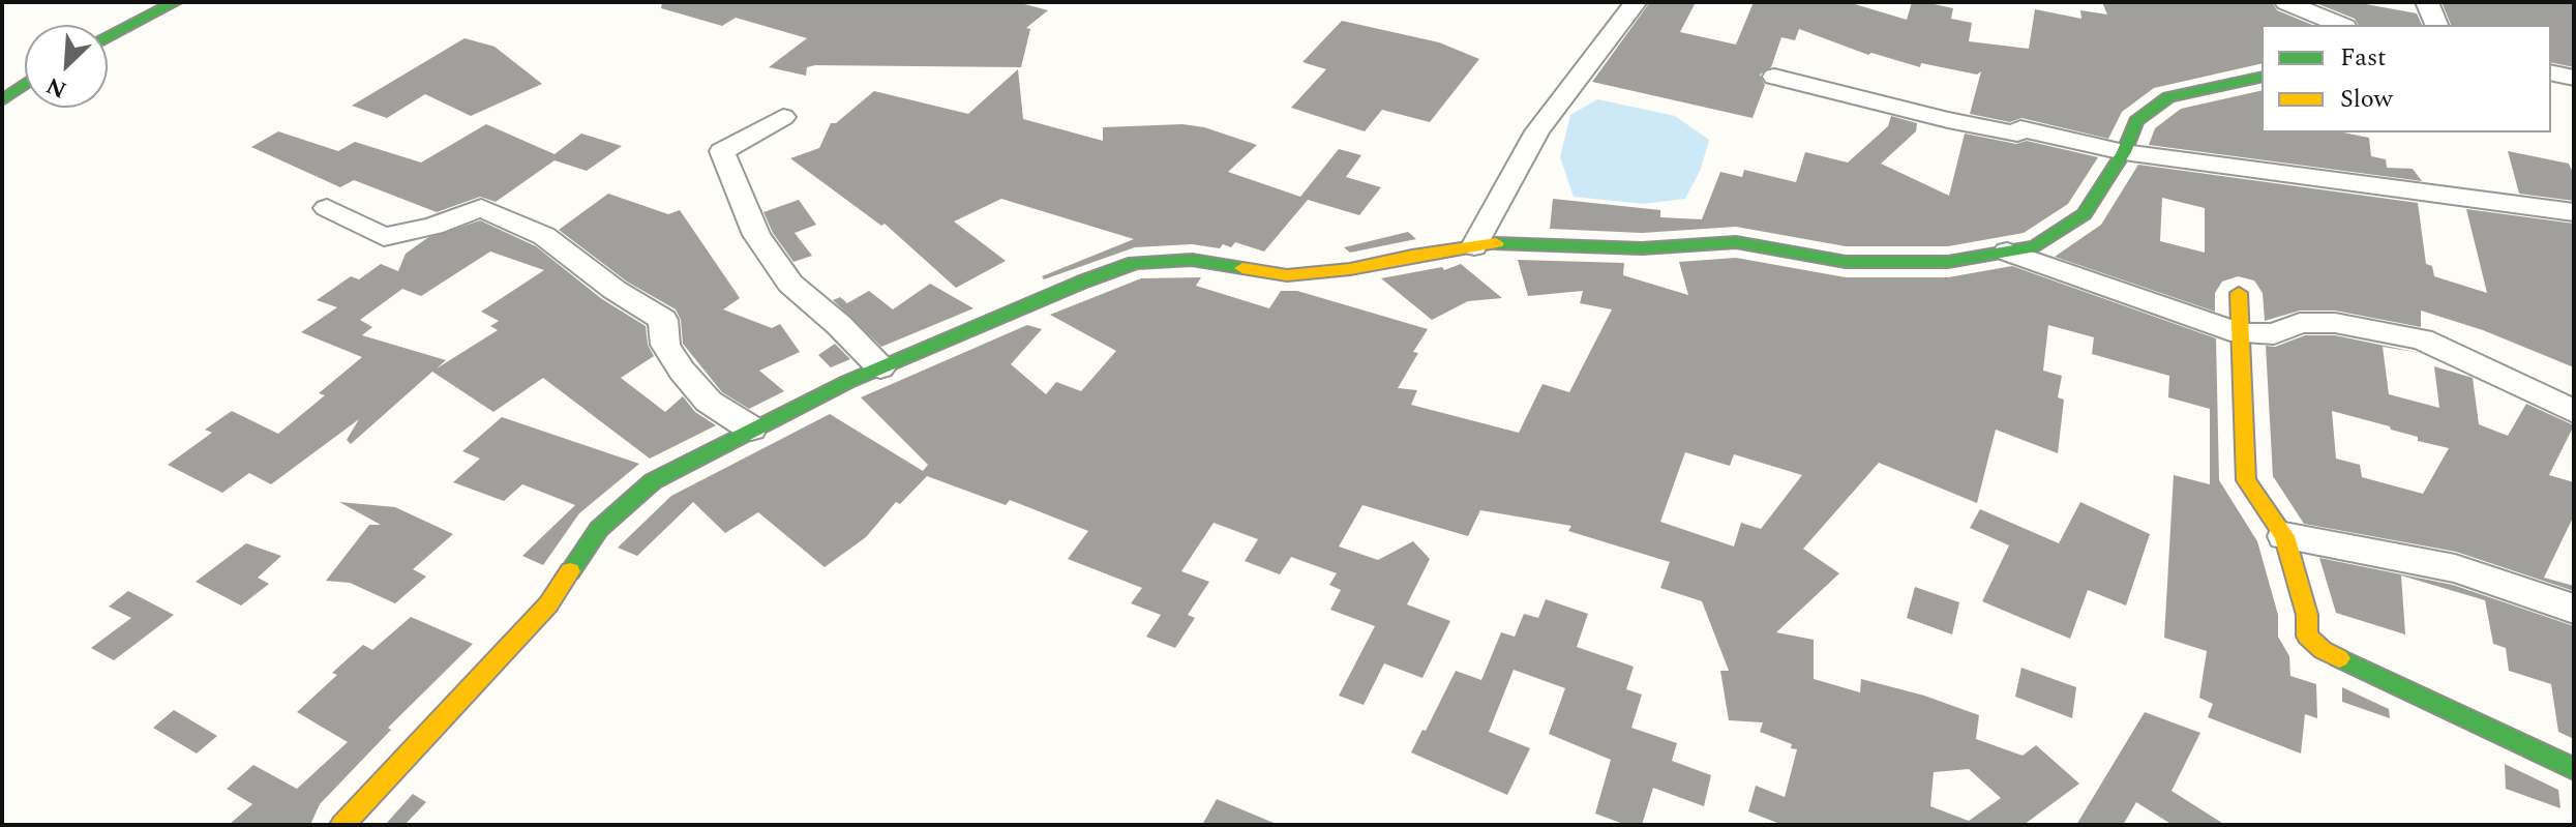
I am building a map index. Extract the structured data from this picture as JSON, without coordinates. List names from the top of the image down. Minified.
{"legend":["Fast","Slow"],"north":"bottom left"}
